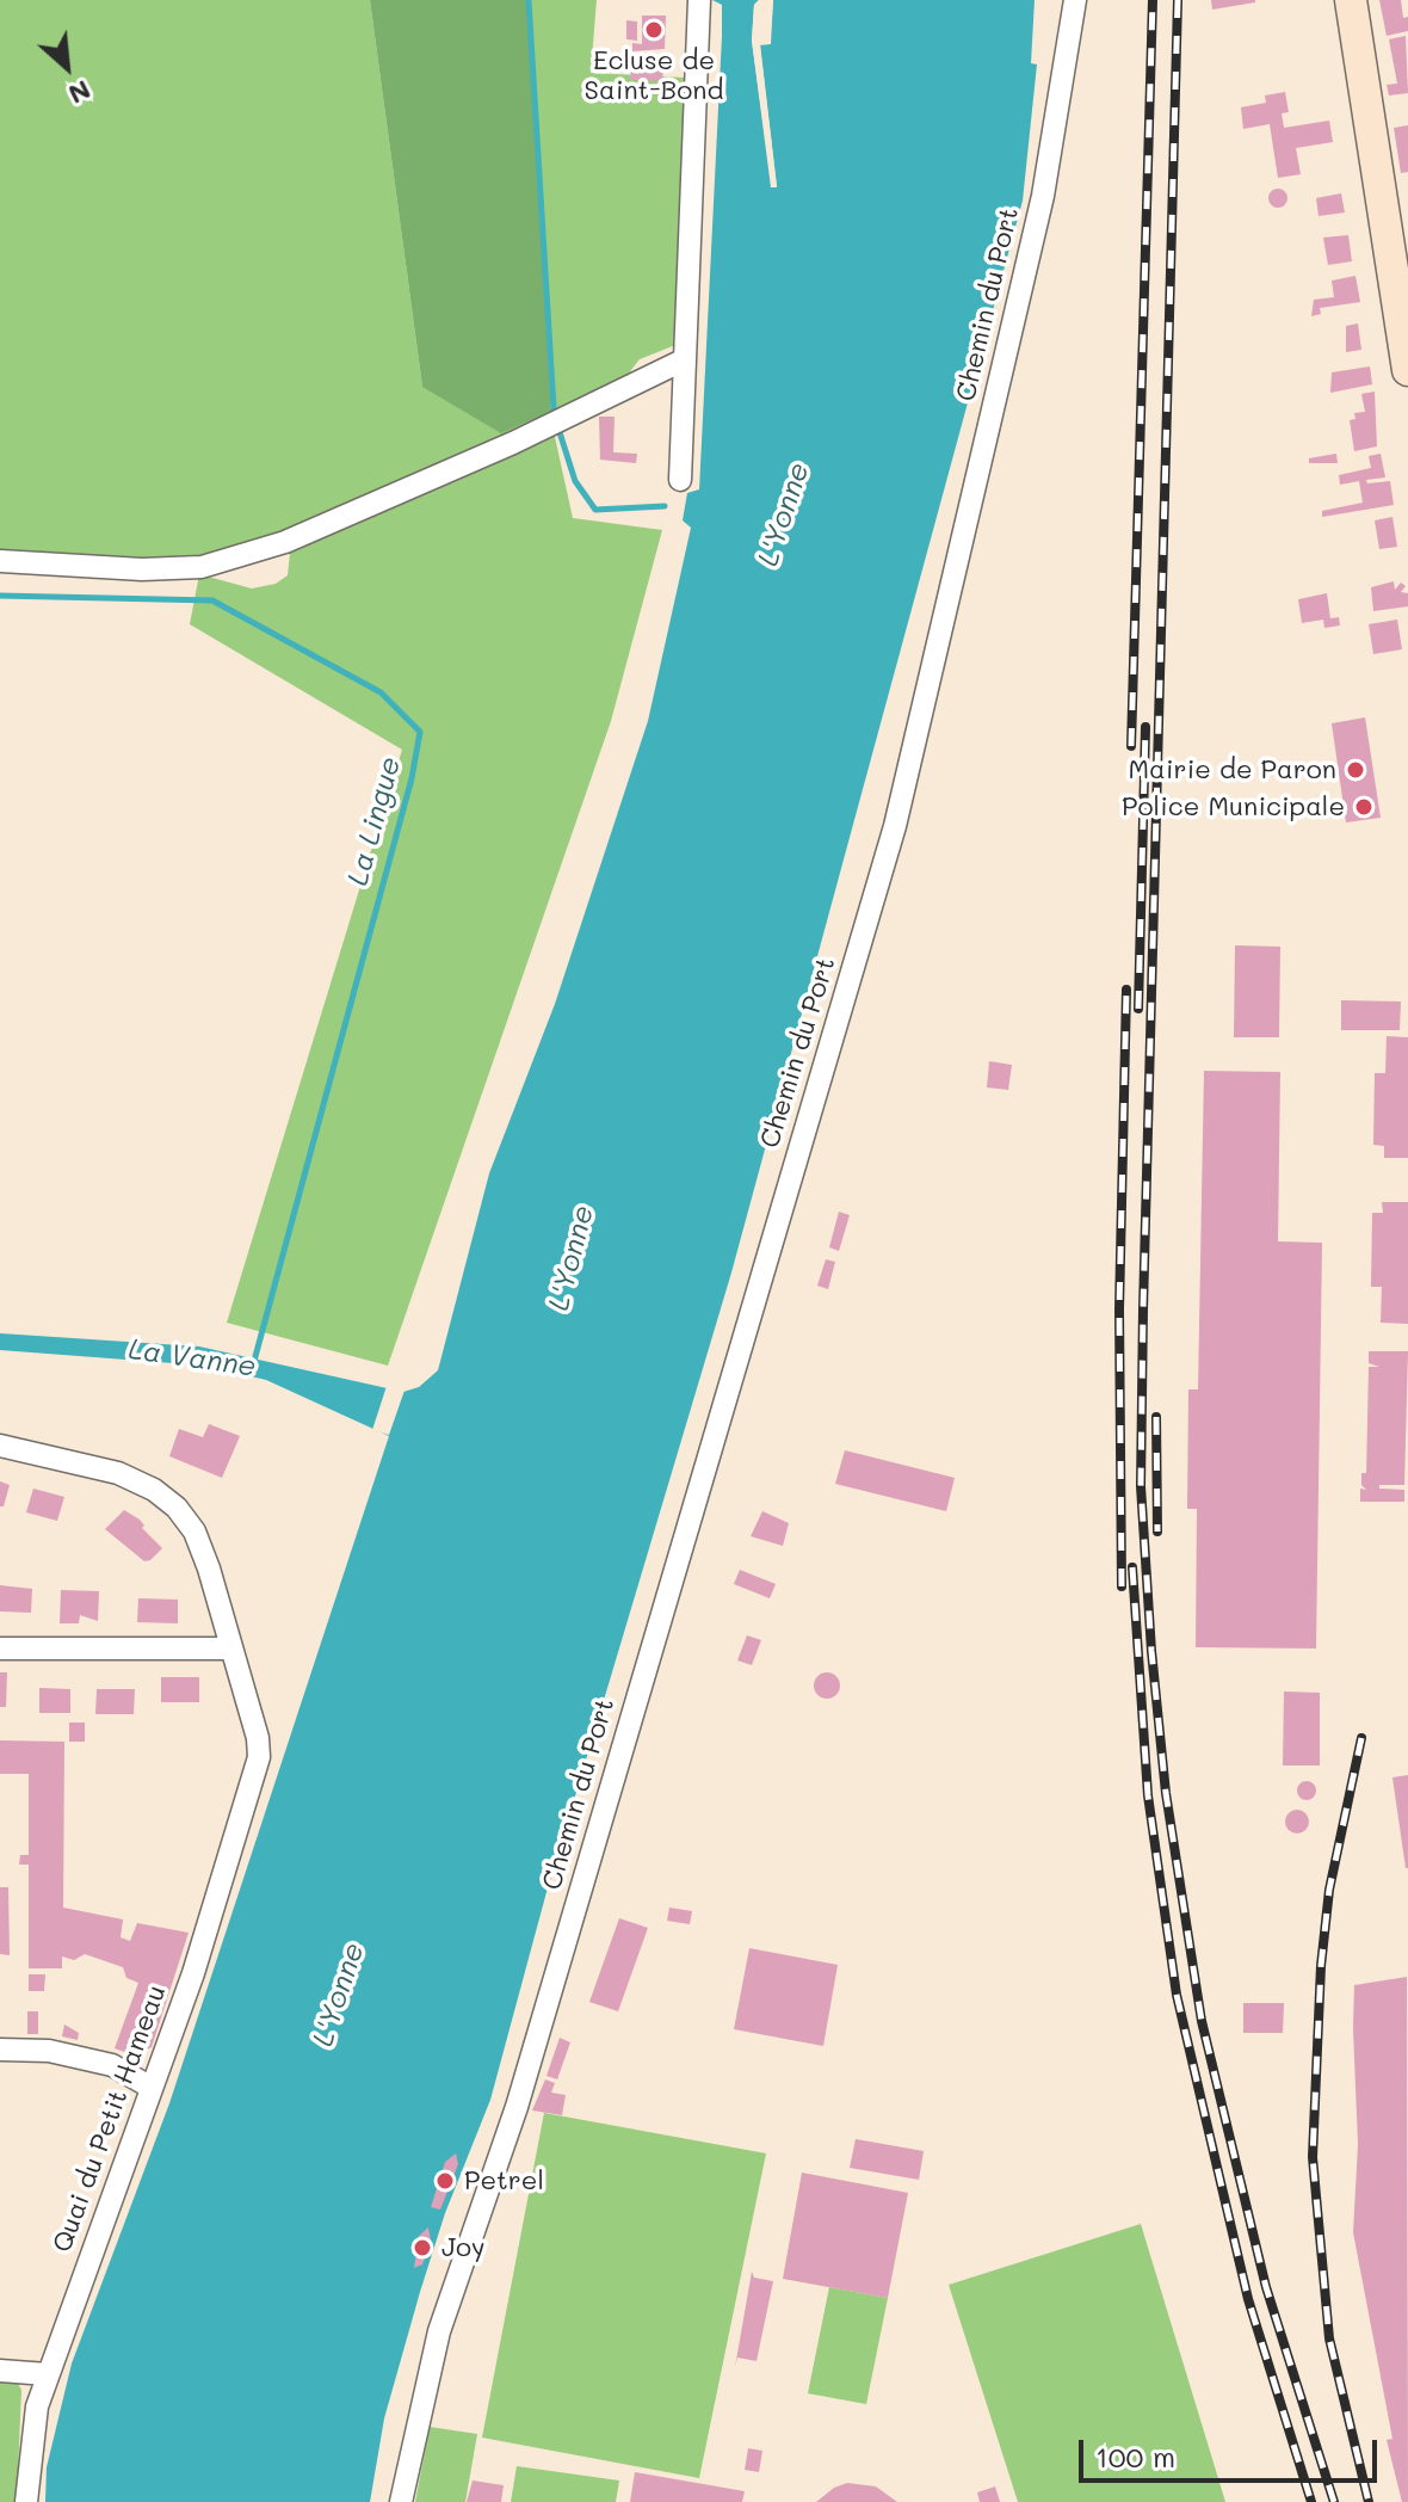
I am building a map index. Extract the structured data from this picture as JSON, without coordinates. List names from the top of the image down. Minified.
{"streets":{"street":["Chemin du Port","Quai du Petit Hameau"]},"water":["L'Yonne","La Lingue","La Vanne"],"places":["Ecluse de Saint-Bond","Mairie de Paron","Police Municipale","Petrel","Joy"],"scale_bar":"100 m","north":"bottom right"}
